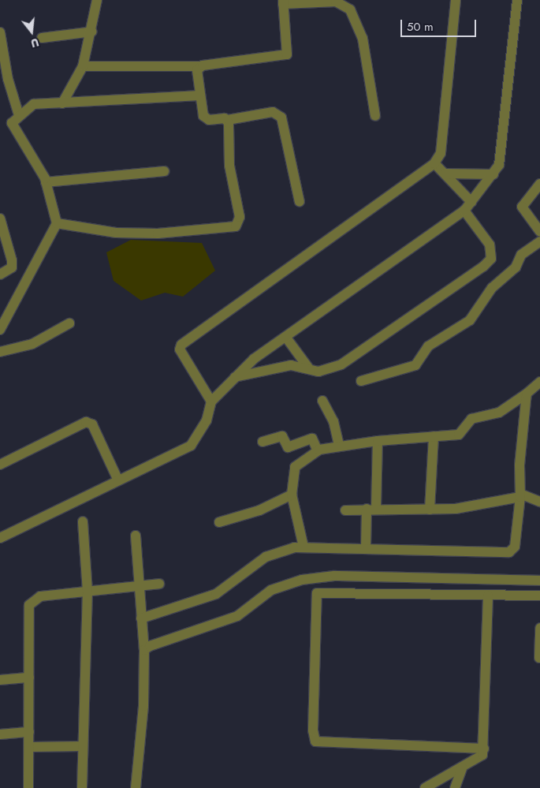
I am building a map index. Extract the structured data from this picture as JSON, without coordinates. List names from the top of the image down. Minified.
{"scale_bar":"50 m","north":"bottom"}
